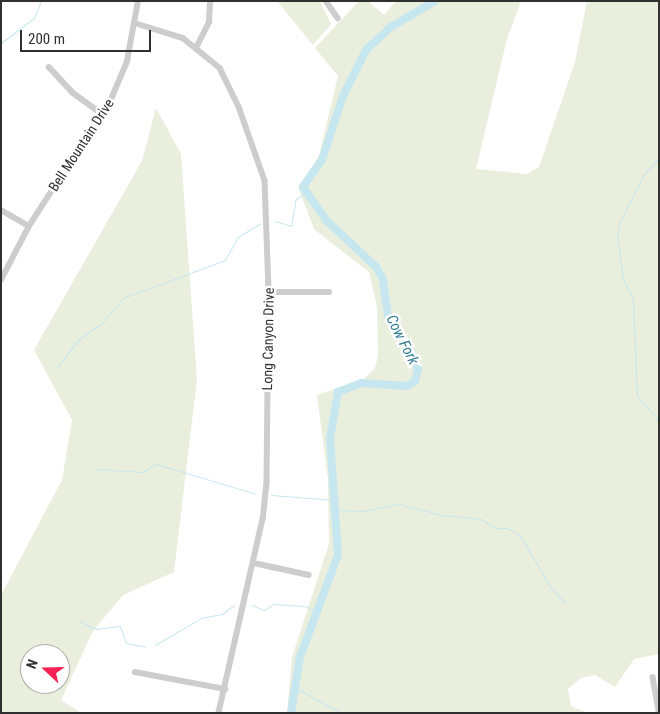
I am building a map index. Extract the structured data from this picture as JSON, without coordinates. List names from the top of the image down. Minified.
{"streets":{"street":["Bell Mountain Drive","Long Canyon Drive"]},"crossings":[["Bell Mountain Drive","Long Canyon Drive"]],"water":["Cow Fork"],"scale_bar":"200 m","north":"left"}
